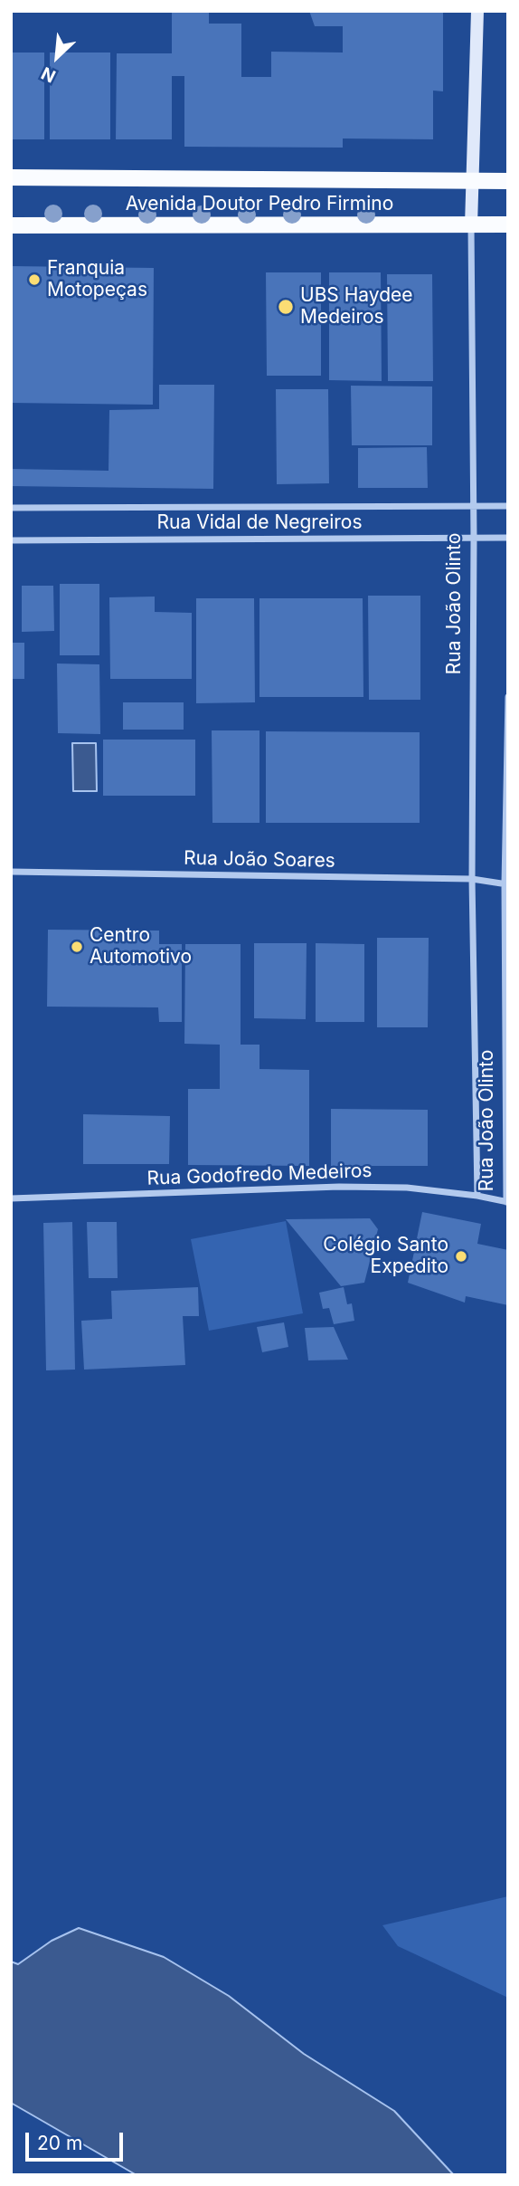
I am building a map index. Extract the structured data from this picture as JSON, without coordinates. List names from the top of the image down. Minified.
{"streets":{"main road":["Avenida Doutor Pedro Firmino"],"street":["Rua Vidal de Negreiros","Rua João Olinto","Rua João Soares","Rua Godofredo Medeiros"]},"crossings":[["Avenida Doutor Pedro Firmino","Rua João Olinto"],["Rua Vidal de Negreiros","Rua João Olinto"],["Rua João Olinto","Rua João Soares"],["Rua João Olinto","Rua Godofredo Medeiros"]],"places":["Franquia Motopeças","UBS Haydee Medeiros","Centro Automotivo","Colégio Santo Expedito"],"scale_bar":"20 m","north":"bottom left"}
